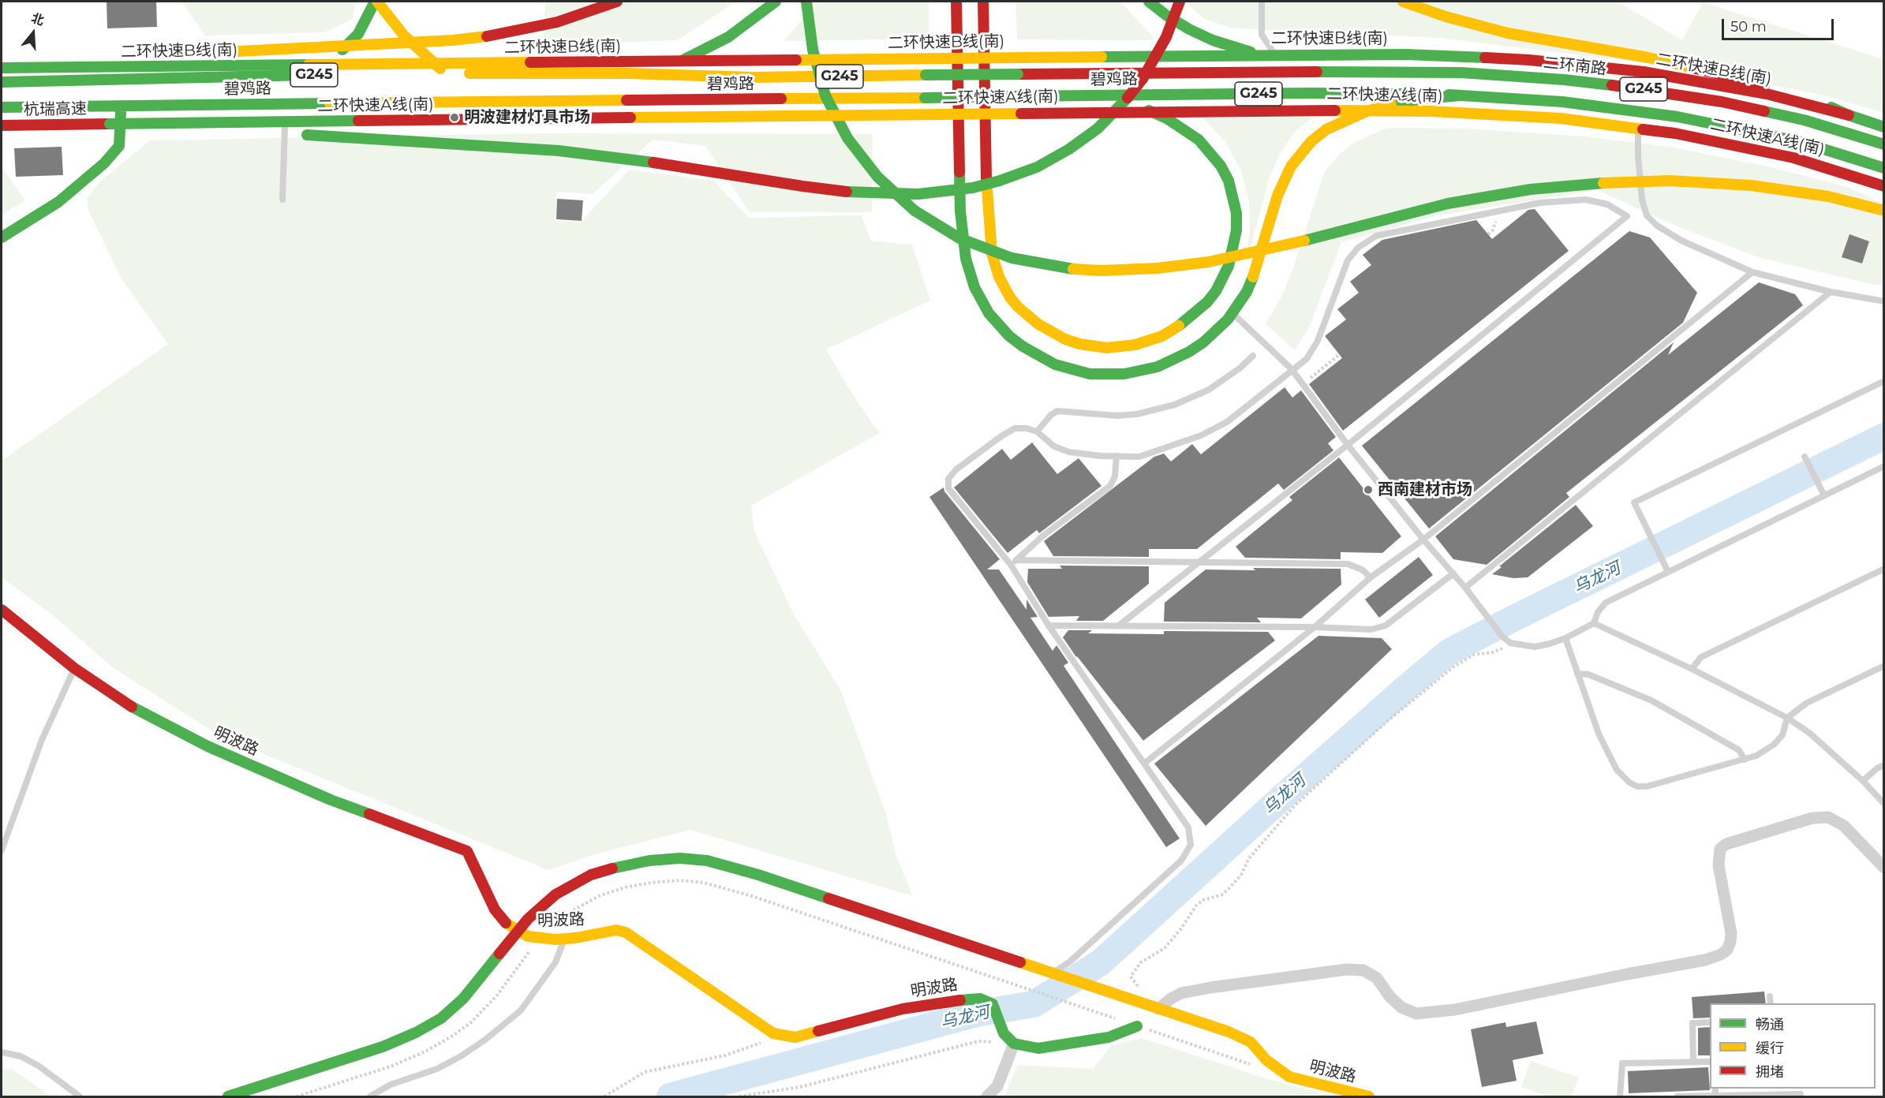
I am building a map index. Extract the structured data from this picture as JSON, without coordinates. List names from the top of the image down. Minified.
{"streets":{"main road":["二环快速B线(南)","二环南路","G245","碧鸡路","二环快速A线(南)","杭瑞高速","明波路"]},"crossings":[["二环南路","碧鸡路"],["G245","碧鸡路"],["二环快速A线(南)","杭瑞高速"]],"water":["乌龙河"],"places":["明波建材灯具市场","西南建材市场"],"legend":["畅通","缓行","拥堵"],"scale_bar":"50 m","north":"top"}
